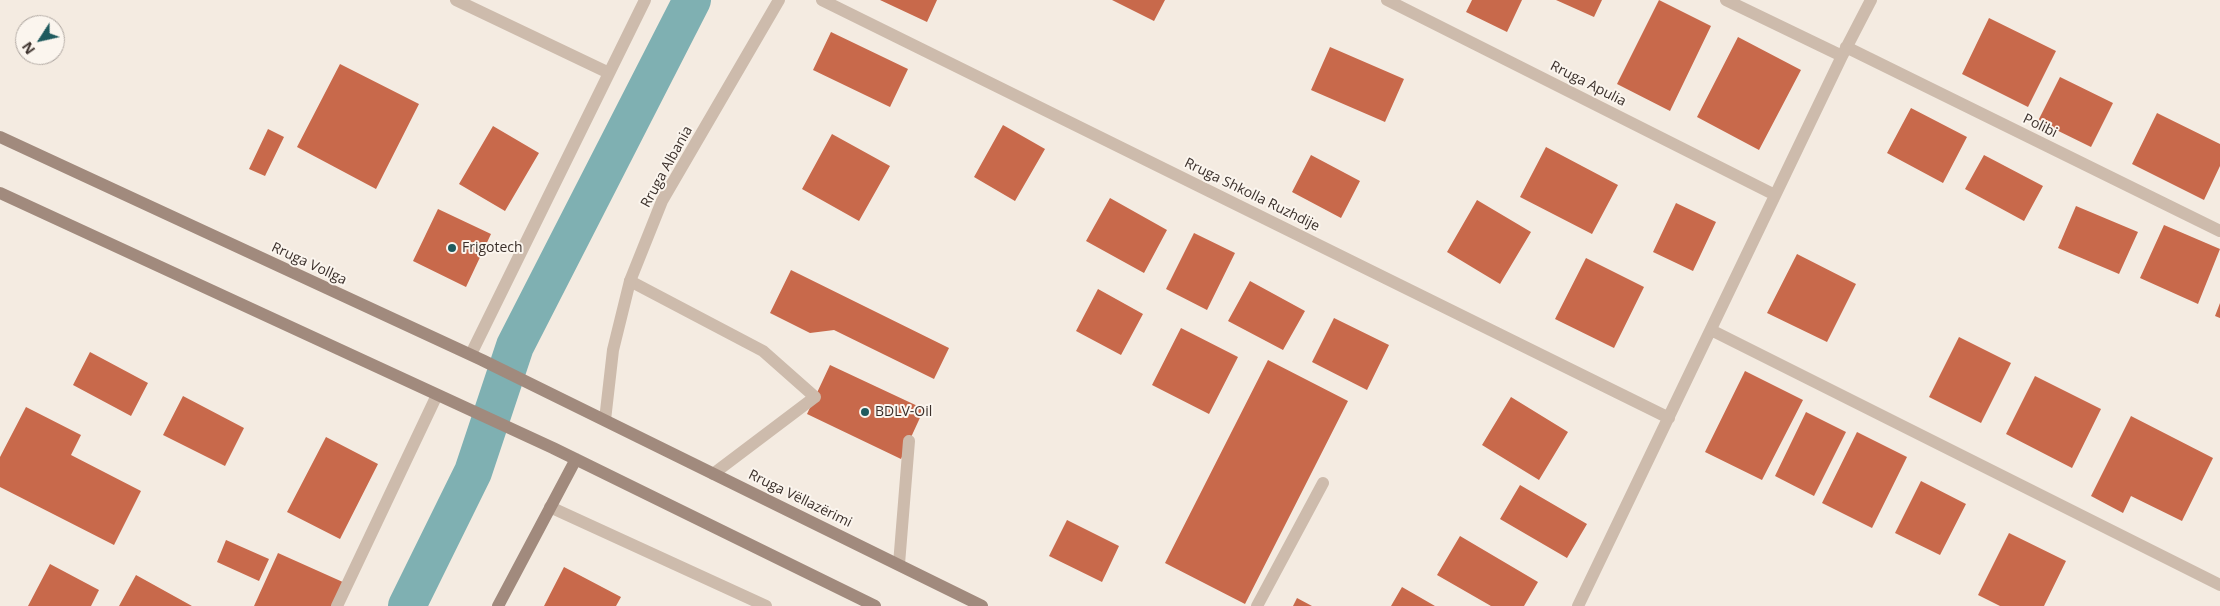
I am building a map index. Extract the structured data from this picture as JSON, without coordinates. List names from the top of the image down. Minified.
{"streets":{"main road":["Rruga Vollga","Rruga Vëllazërimi"],"street":["Rruga Apulia","Polibi","Rruga Albania","Rruga Shkolla Ruzhdije"]},"crossings":[["Rruga Albania","Rruga Vollga"],["Rruga Albania","Rruga Vëllazërimi"],["Rruga Vollga","Rruga Vëllazërimi"]],"places":["Frigotech","BDLV-Oil"],"north":"bottom left"}
